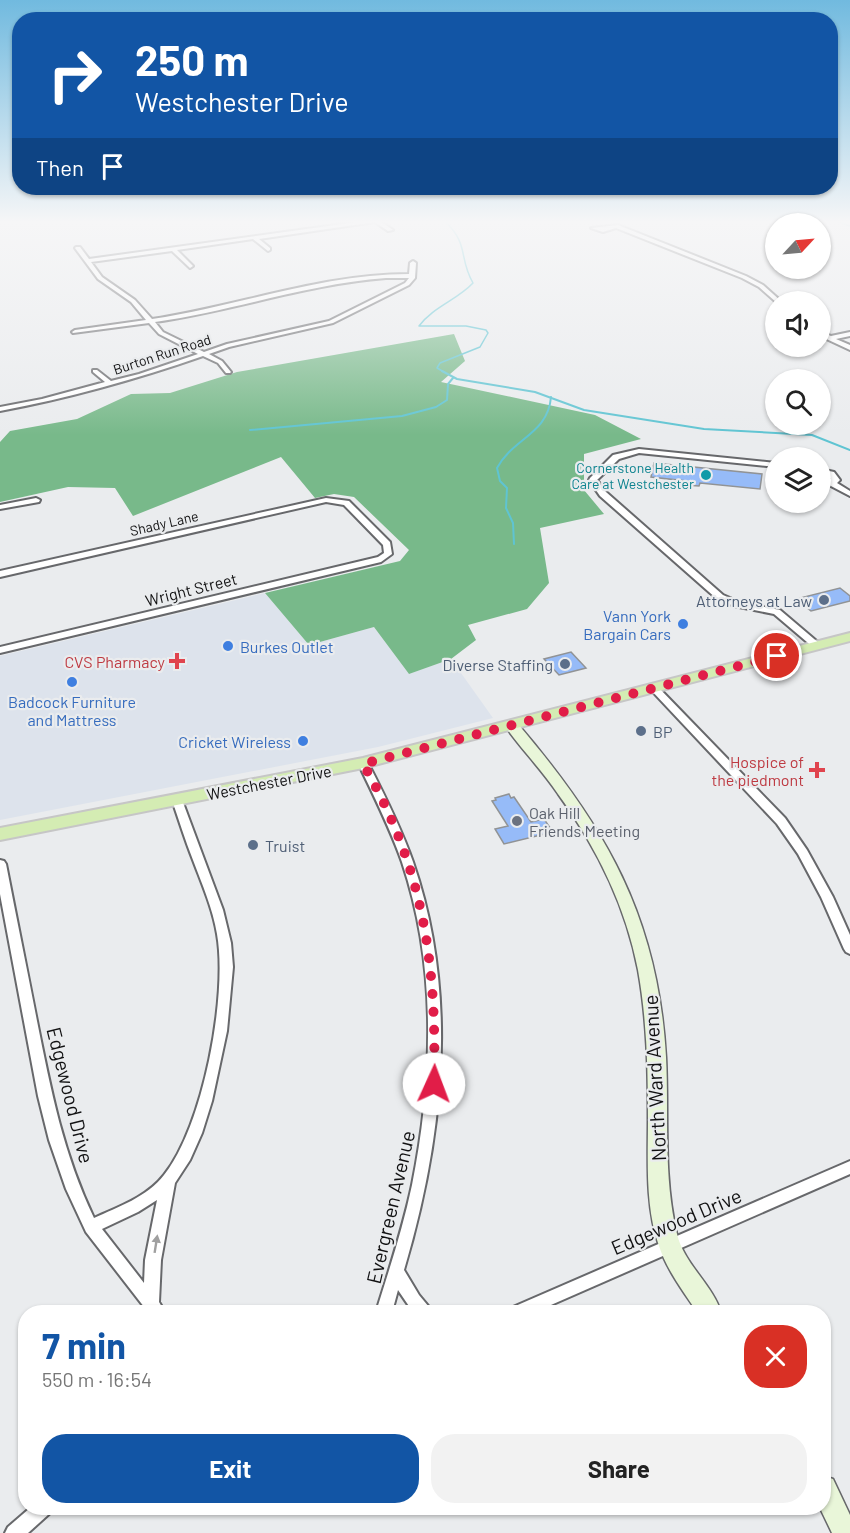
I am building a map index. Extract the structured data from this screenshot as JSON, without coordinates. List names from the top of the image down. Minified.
{"streets":{"main road":["Westchester Drive"],"street":["Burton Run Road","Shady Lane","Wright Street","North Ward Avenue","Edgewood Drive","Evergreen Avenue"]},"crossings":[["Shady Lane","Wright Street"],["Westchester Drive","North Ward Avenue"],["Westchester Drive","Evergreen Avenue"],["North Ward Avenue","Edgewood Drive"]],"places":{"other":["Cornerstone Health Care at Westchester","Attorneys at Law","Vann York Bargain Cars","Burkes Outlet","Diverse Staffing","Badcock Furniture and Mattress","BP","Cricket Wireless","Oak Hill Friends Meeting","Truist"],"health":["CVS Pharmacy","Hospice of the piedmont"]},"north":"top right","page":{"turn":["250 m","Westchester Drive"],"then":"Then","heading":["7 min","550 m · 16:54"],"buttons":["Exit","Share"]}}
